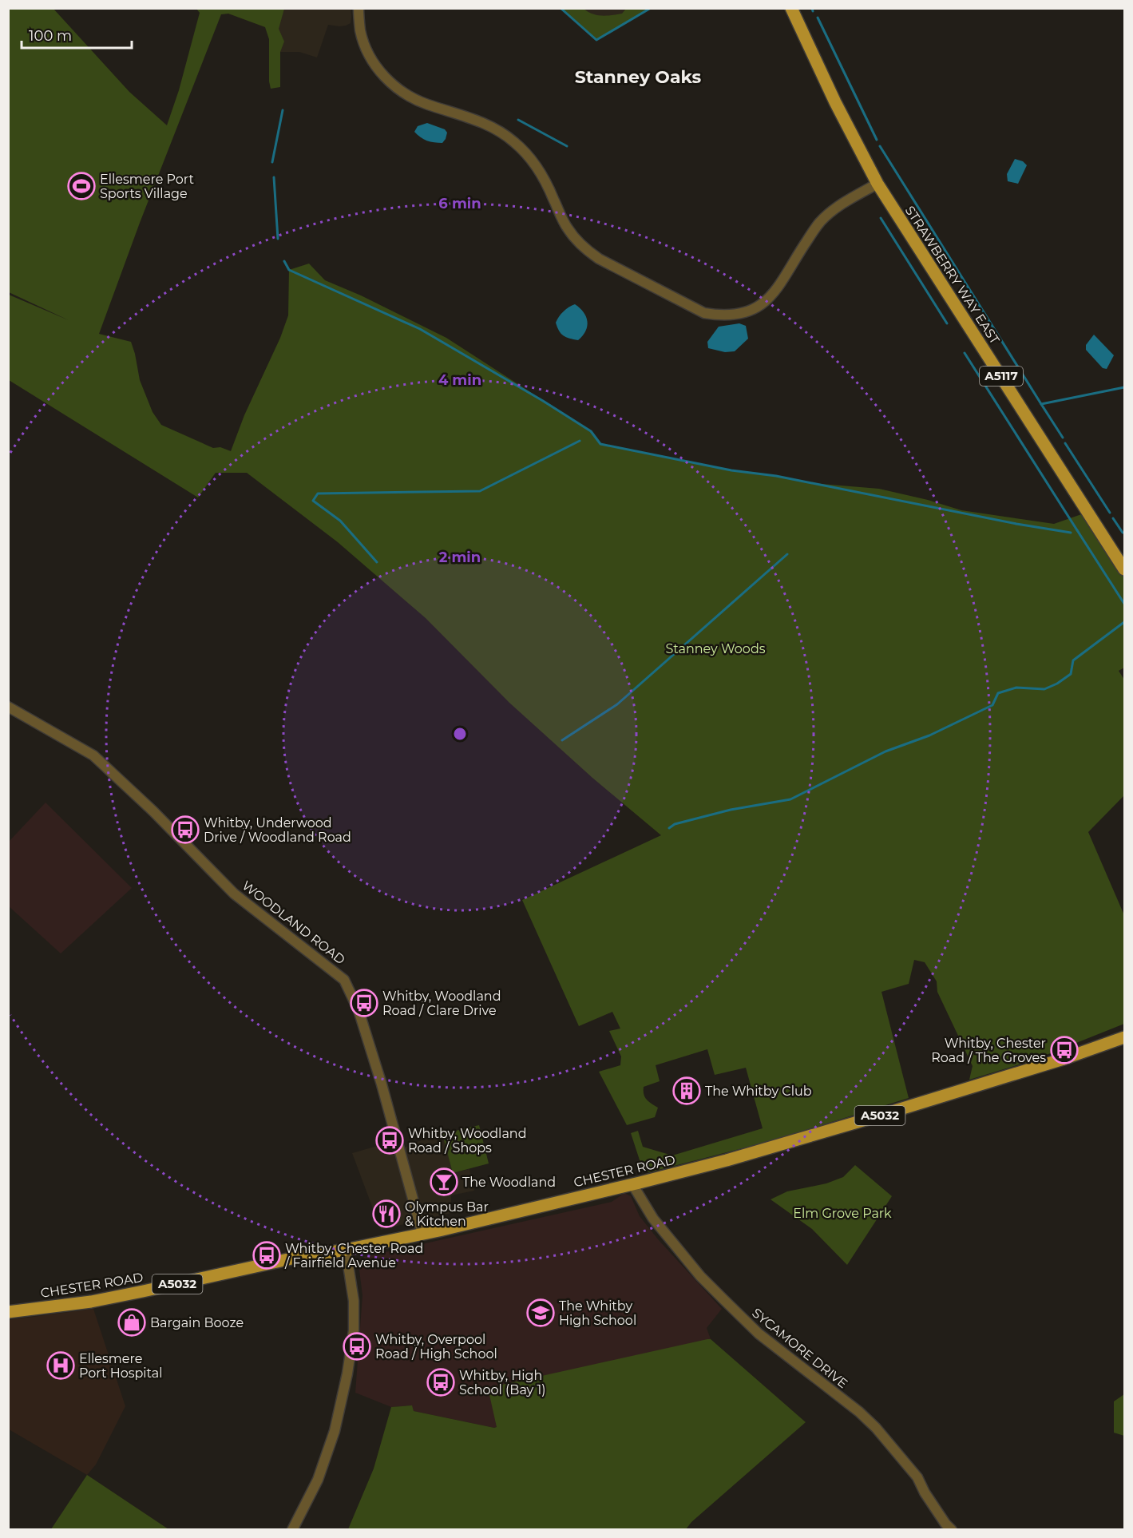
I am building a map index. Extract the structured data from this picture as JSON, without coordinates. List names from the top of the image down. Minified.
{"streets":{"main road":["STRAWBERRY WAY EAST","A5117","A5032","CHESTER ROAD"],"street":["WOODLAND ROAD","SYCAMORE DRIVE"]},"crossings":[["WOODLAND ROAD","CHESTER ROAD"],["CHESTER ROAD","SYCAMORE DRIVE"]],"districts":["Stanney Oaks"],"parks":["Stanney Woods","Elm Grove Park"],"places":{"sports":["Ellesmere Port Sports Village"],"bus stop":["Whitby, Underwood Drive / Woodland Road","Whitby, Woodland Road / Clare Drive","Whitby, Chester Road / The Groves","Whitby, Woodland Road / Shops","Whitby, Chester Road / Fairfield Avenue","Whitby, Overpool Road / High School","Whitby, High School (Bay 1)"],"building":["The Whitby Club"],"bar":["The Woodland"],"restaurant":["Olympus Bar & Kitchen"],"school or university":["The Whitby High School"],"shop":["Bargain Booze"],"hospital":["Ellesmere Port Hospital"]},"scale_bar":"100 m","rings":["6 min","4 min","2 min"]}
